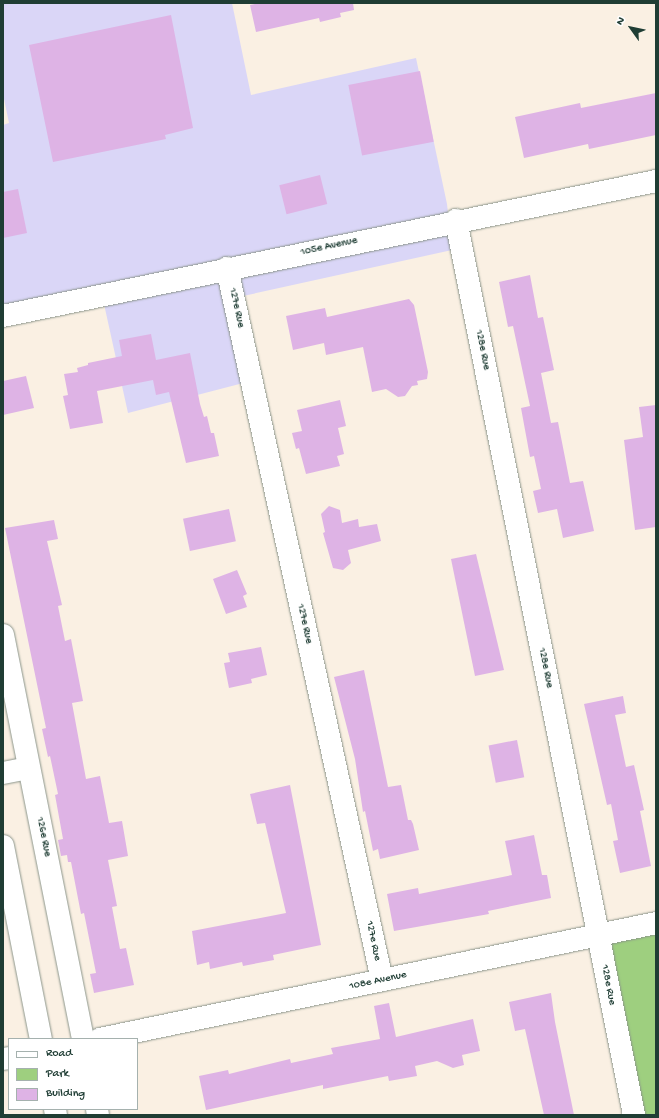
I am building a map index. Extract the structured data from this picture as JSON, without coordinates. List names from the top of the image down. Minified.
{"streets":{"street":["105e Avenue","127e Rue","128e Rue","126e Rue","108e Avenue"]},"crossings":[["105e Avenue","127e Rue"],["105e Avenue","128e Rue"],["127e Rue","108e Avenue"],["128e Rue","108e Avenue"]],"legend":["Road","Park","Building"],"north":"top left"}
